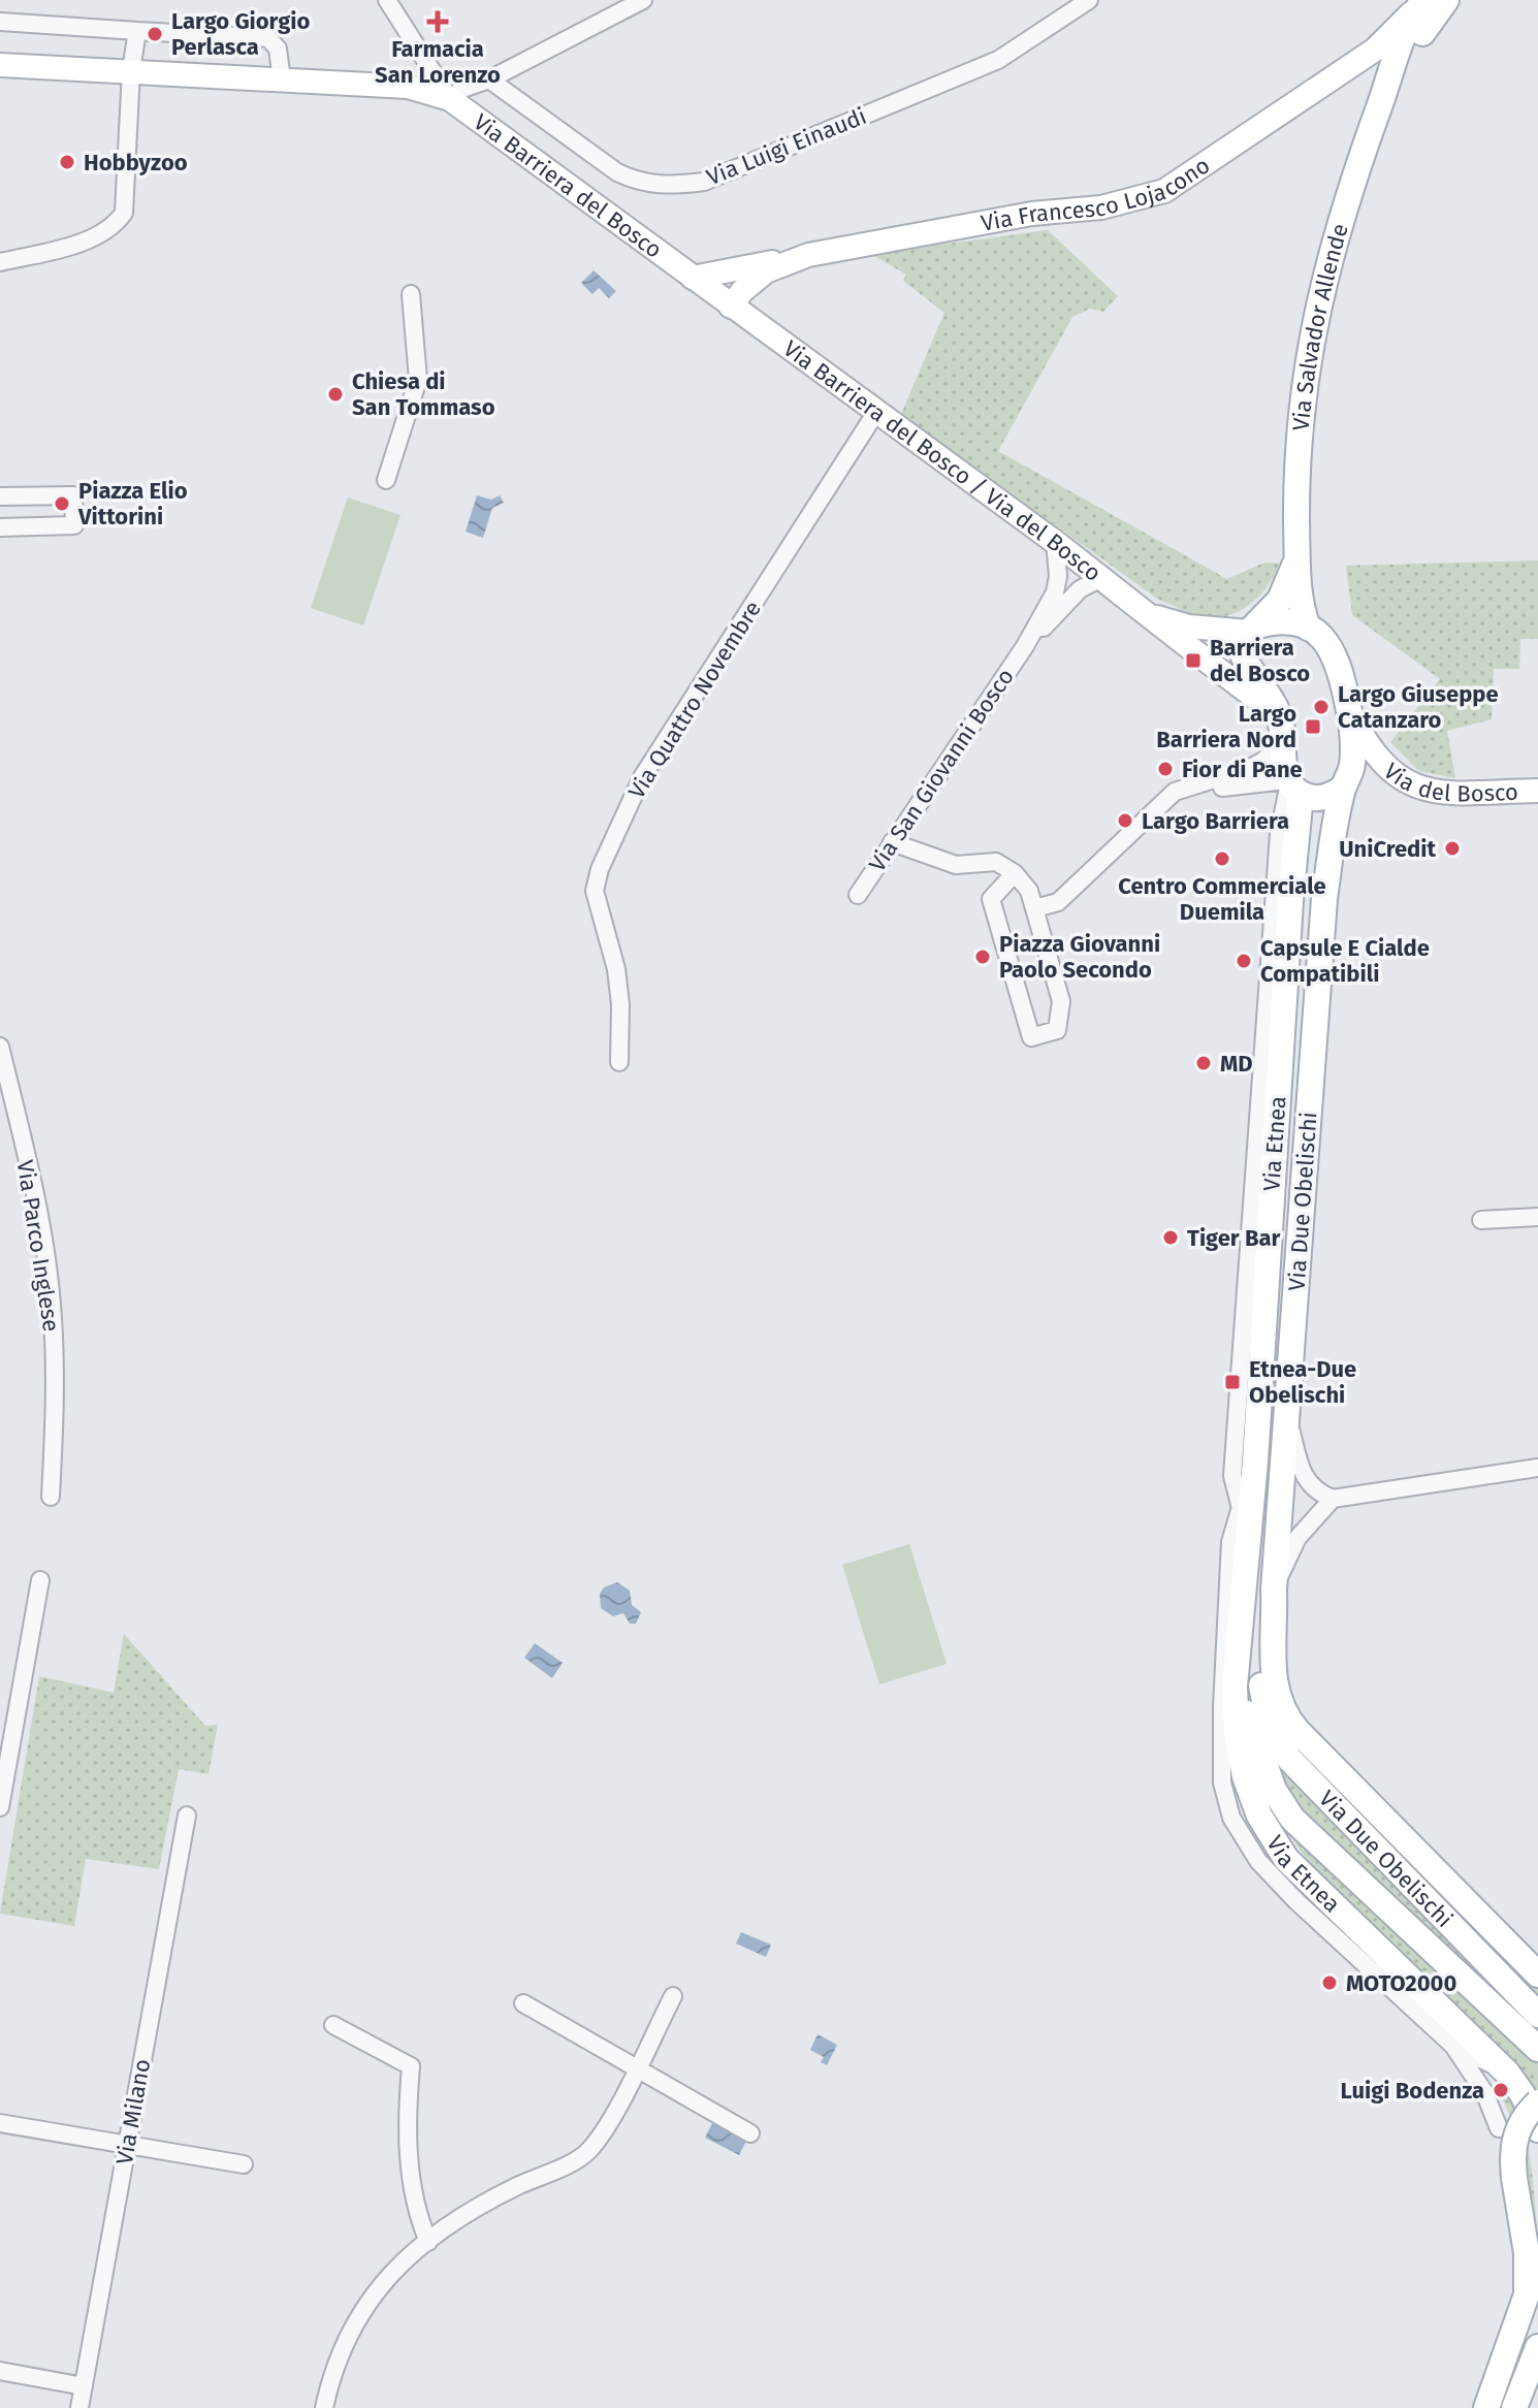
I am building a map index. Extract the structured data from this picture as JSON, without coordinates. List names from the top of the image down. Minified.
{"streets":{"main road":["Via Barriera del Bosco","Via Francesco Lojacono","Via Salvador Allende","Via Barriera del Bosco / Via del Bosco","Via del Bosco","Via Etnea","Via Due Obelischi"],"street":["Via Luigi Einaudi","Via Quattro Novembre","Via San Giovanni Bosco","Via Parco Inglese","Via Milano"]},"crossings":[["Via Barriera del Bosco","Via Francesco Lojacono"],["Via Barriera del Bosco","Via Barriera del Bosco / Via del Bosco"],["Via Francesco Lojacono","Via Barriera del Bosco / Via del Bosco"],["Via Salvador Allende","Via Due Obelischi"],["Via Barriera del Bosco / Via del Bosco","Via Quattro Novembre"],["Via del Bosco","Via Due Obelischi"]],"places":{"health":["Farmacia San Lorenzo"],"other":["Largo Giorgio Perlasca","Hobbyzoo","Chiesa di San Tommaso","Piazza Elio Vittorini","Largo Giuseppe Catanzaro","Fior di Pane","Largo Barriera","UniCredit","Centro Commerciale Duemila","Piazza Giovanni Paolo Secondo","Capsule E Cialde Compatibili","MD","Tiger Bar","MOTO2000","Luigi Bodenza"],"transit":["Barriera del Bosco","Largo Barriera Nord","Etnea-Due Obelischi"]}}
